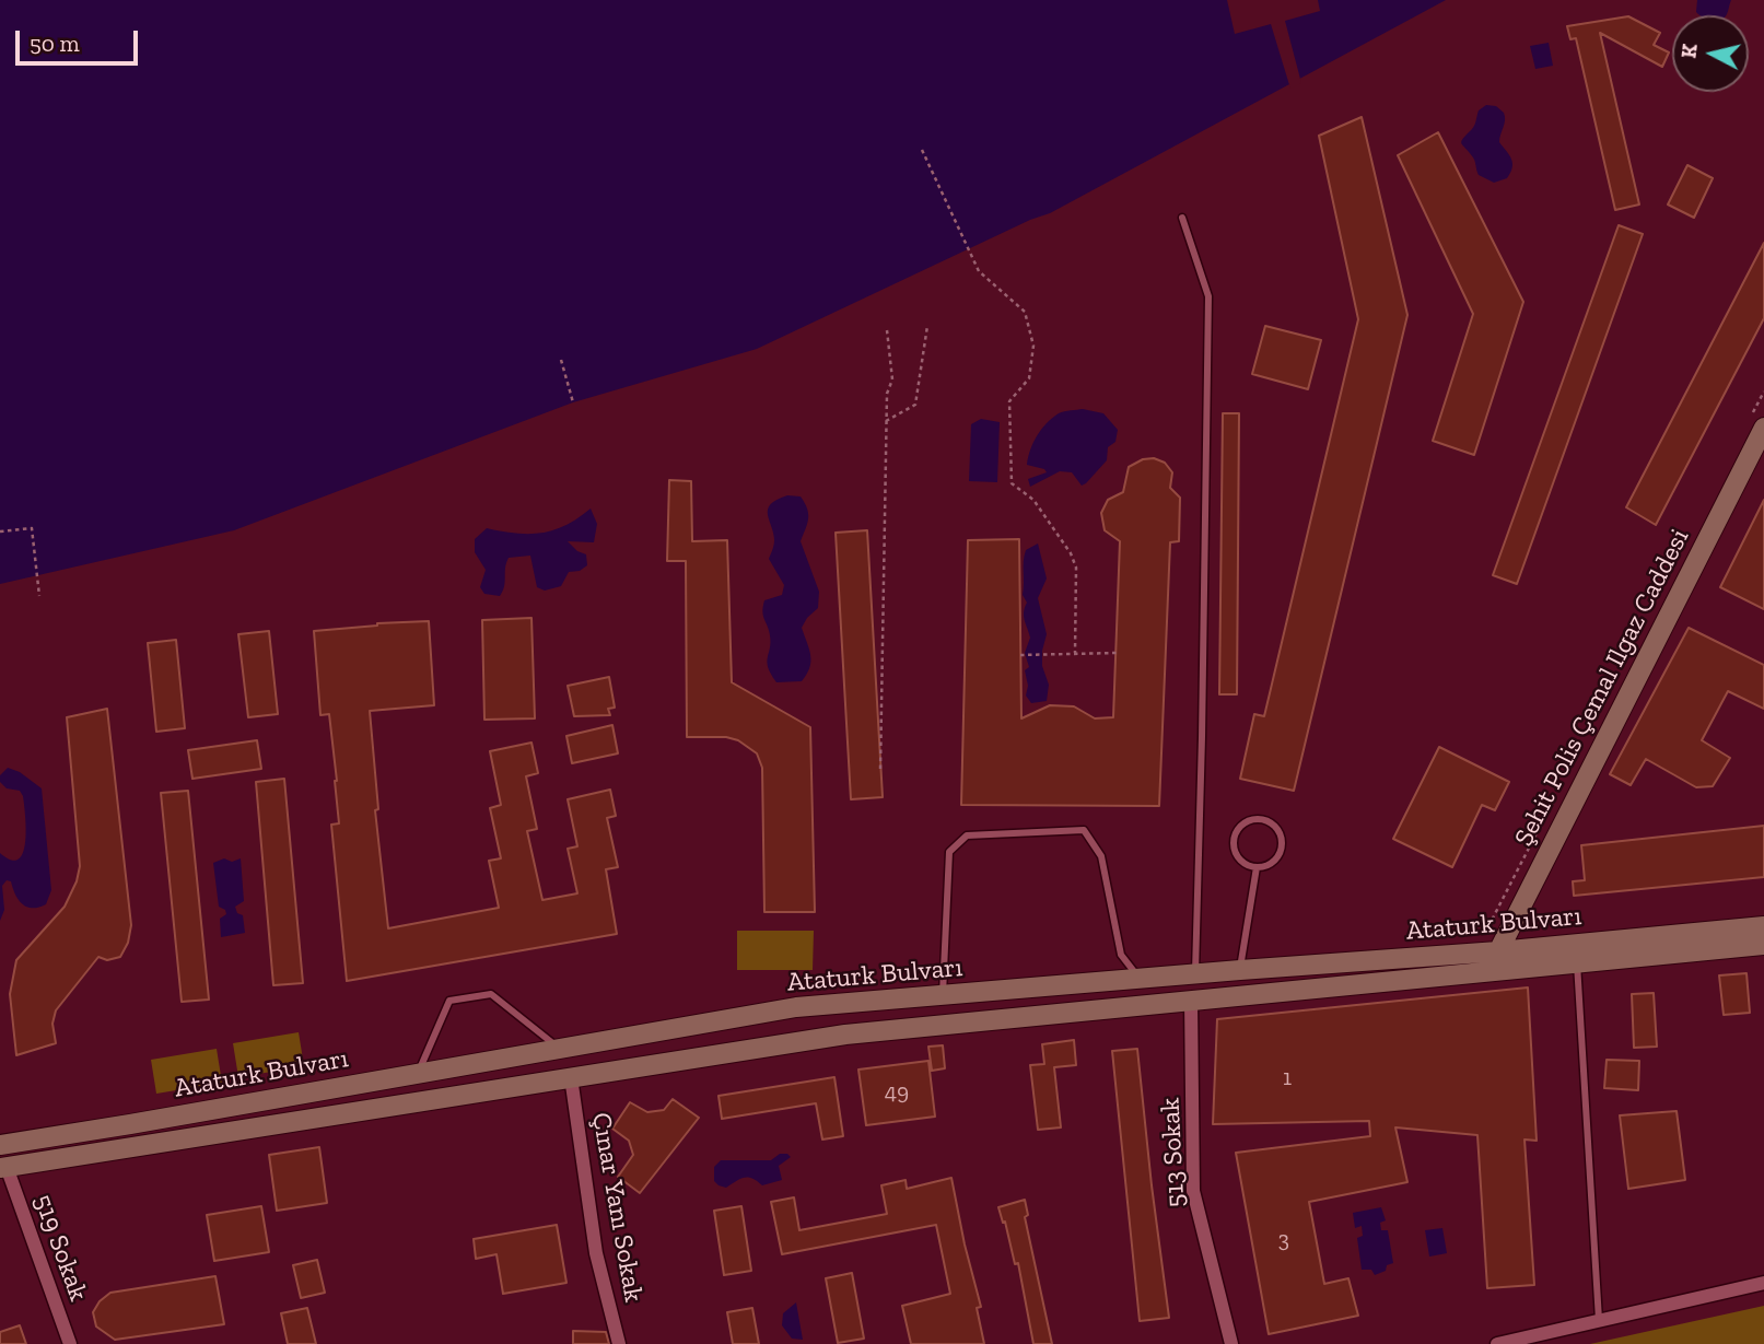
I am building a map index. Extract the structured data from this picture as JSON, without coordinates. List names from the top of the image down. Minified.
{"streets":{"main road":["Şehit Polis Çemal Ilgaz Caddesi","Ataturk Bulvarı"],"street":["513 Sokak","Çınar Yanı Sokak","519 Sokak"]},"crossings":[["Şehit Polis Çemal Ilgaz Caddesi","Ataturk Bulvarı"],["Ataturk Bulvarı","513 Sokak"],["Ataturk Bulvarı","Çınar Yanı Sokak"],["Ataturk Bulvarı","519 Sokak"]],"house_numbers":["1","49","3"],"scale_bar":"50 m","north":"left"}
